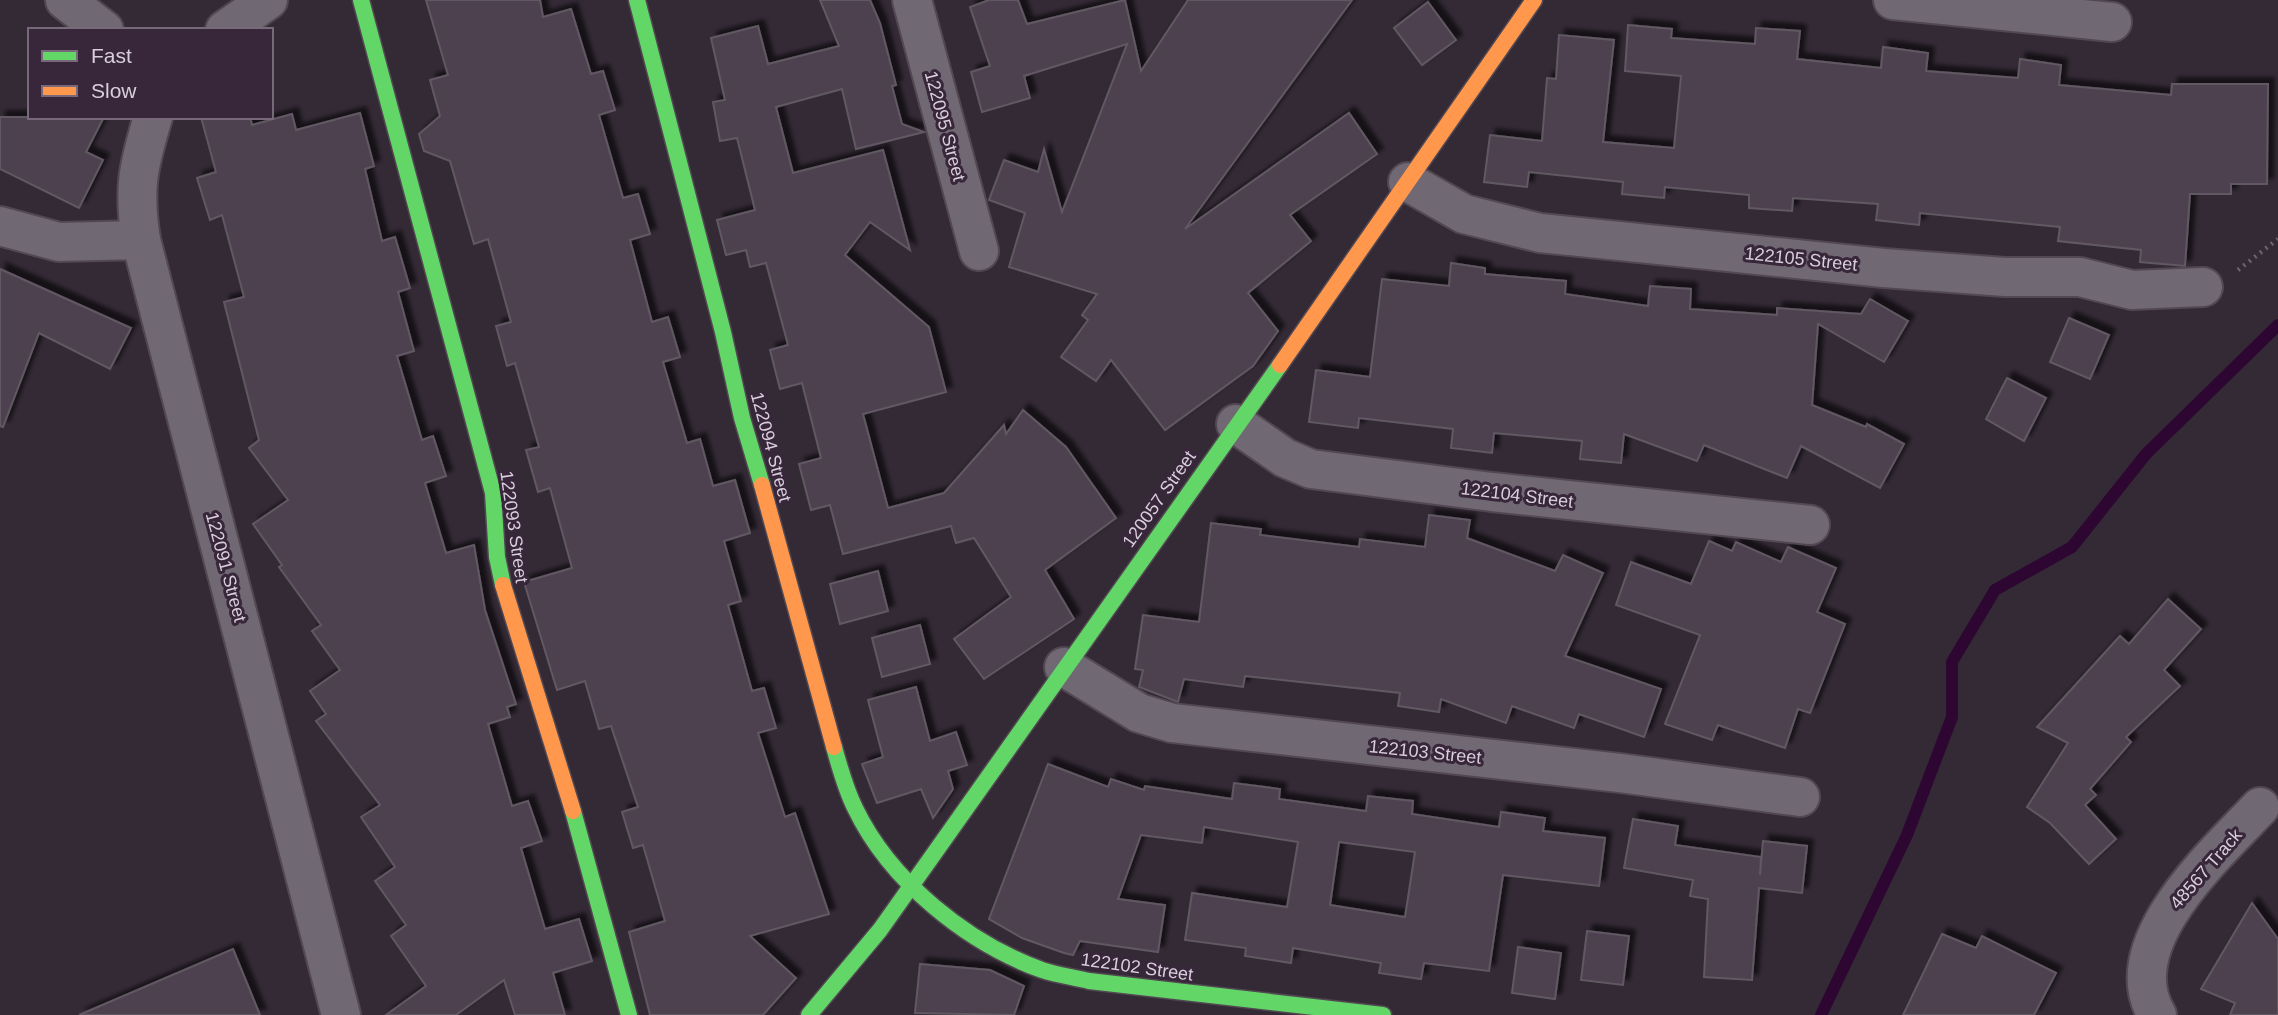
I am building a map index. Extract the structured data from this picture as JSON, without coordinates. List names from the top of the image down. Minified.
{"streets":{"street":["122095 Street","122105 Street","122094 Street","122104 Street","120057 Street","122093 Street","122091 Street","122103 Street","48567 Track","122102 Street"]},"crossings":[["122105 Street","120057 Street"],["122094 Street","120057 Street"],["122094 Street","122102 Street"],["122104 Street","120057 Street"],["120057 Street","122103 Street"],["120057 Street","122102 Street"]],"legend":["Fast","Slow"]}
